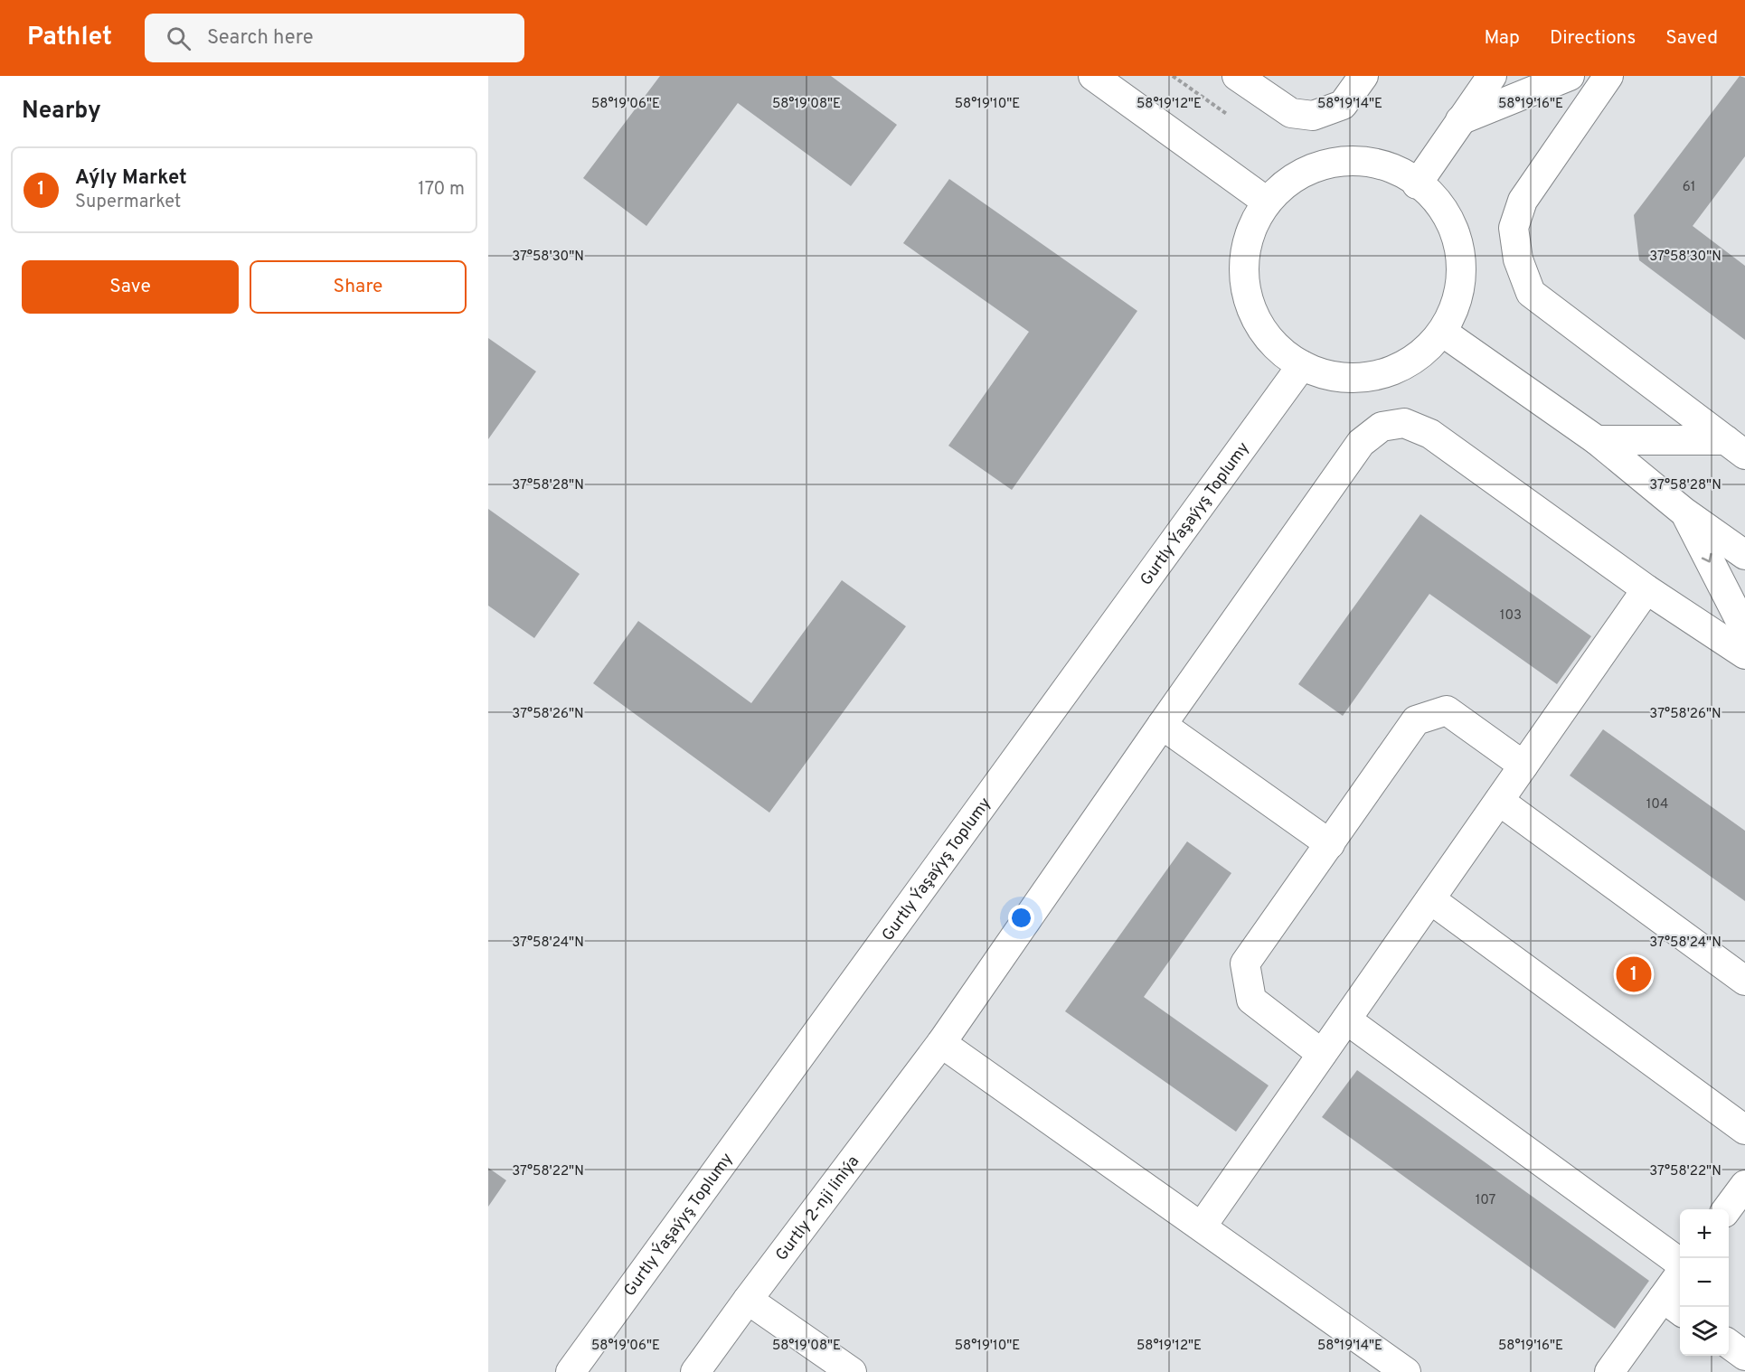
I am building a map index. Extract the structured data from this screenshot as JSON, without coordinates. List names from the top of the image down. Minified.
{"streets":{"street":["Gurtly Ýaşaýyş Toplumy","Gurtly 2-nji liniýa"]},"house_numbers":["61","103","104","107"],"page":{"header":"Pathlet","search":"Search here","nav":["Map","Directions","Saved"],"heading":"Nearby","list":[{"mark":"1","name":"Aýly Market","note":"Supermarket","value":"170 m"}],"buttons":["Save","Share"],"pins":"1","map_buttons":["+","−"]},"coordinates":["58°19'06\"E","58°19'08\"E","58°19'10\"E","58°19'12\"E","58°19'14\"E","58°19'16\"E","37°58'30\"N","37°58'28\"N","37°58'26\"N","37°58'24\"N","37°58'22\"N"]}
